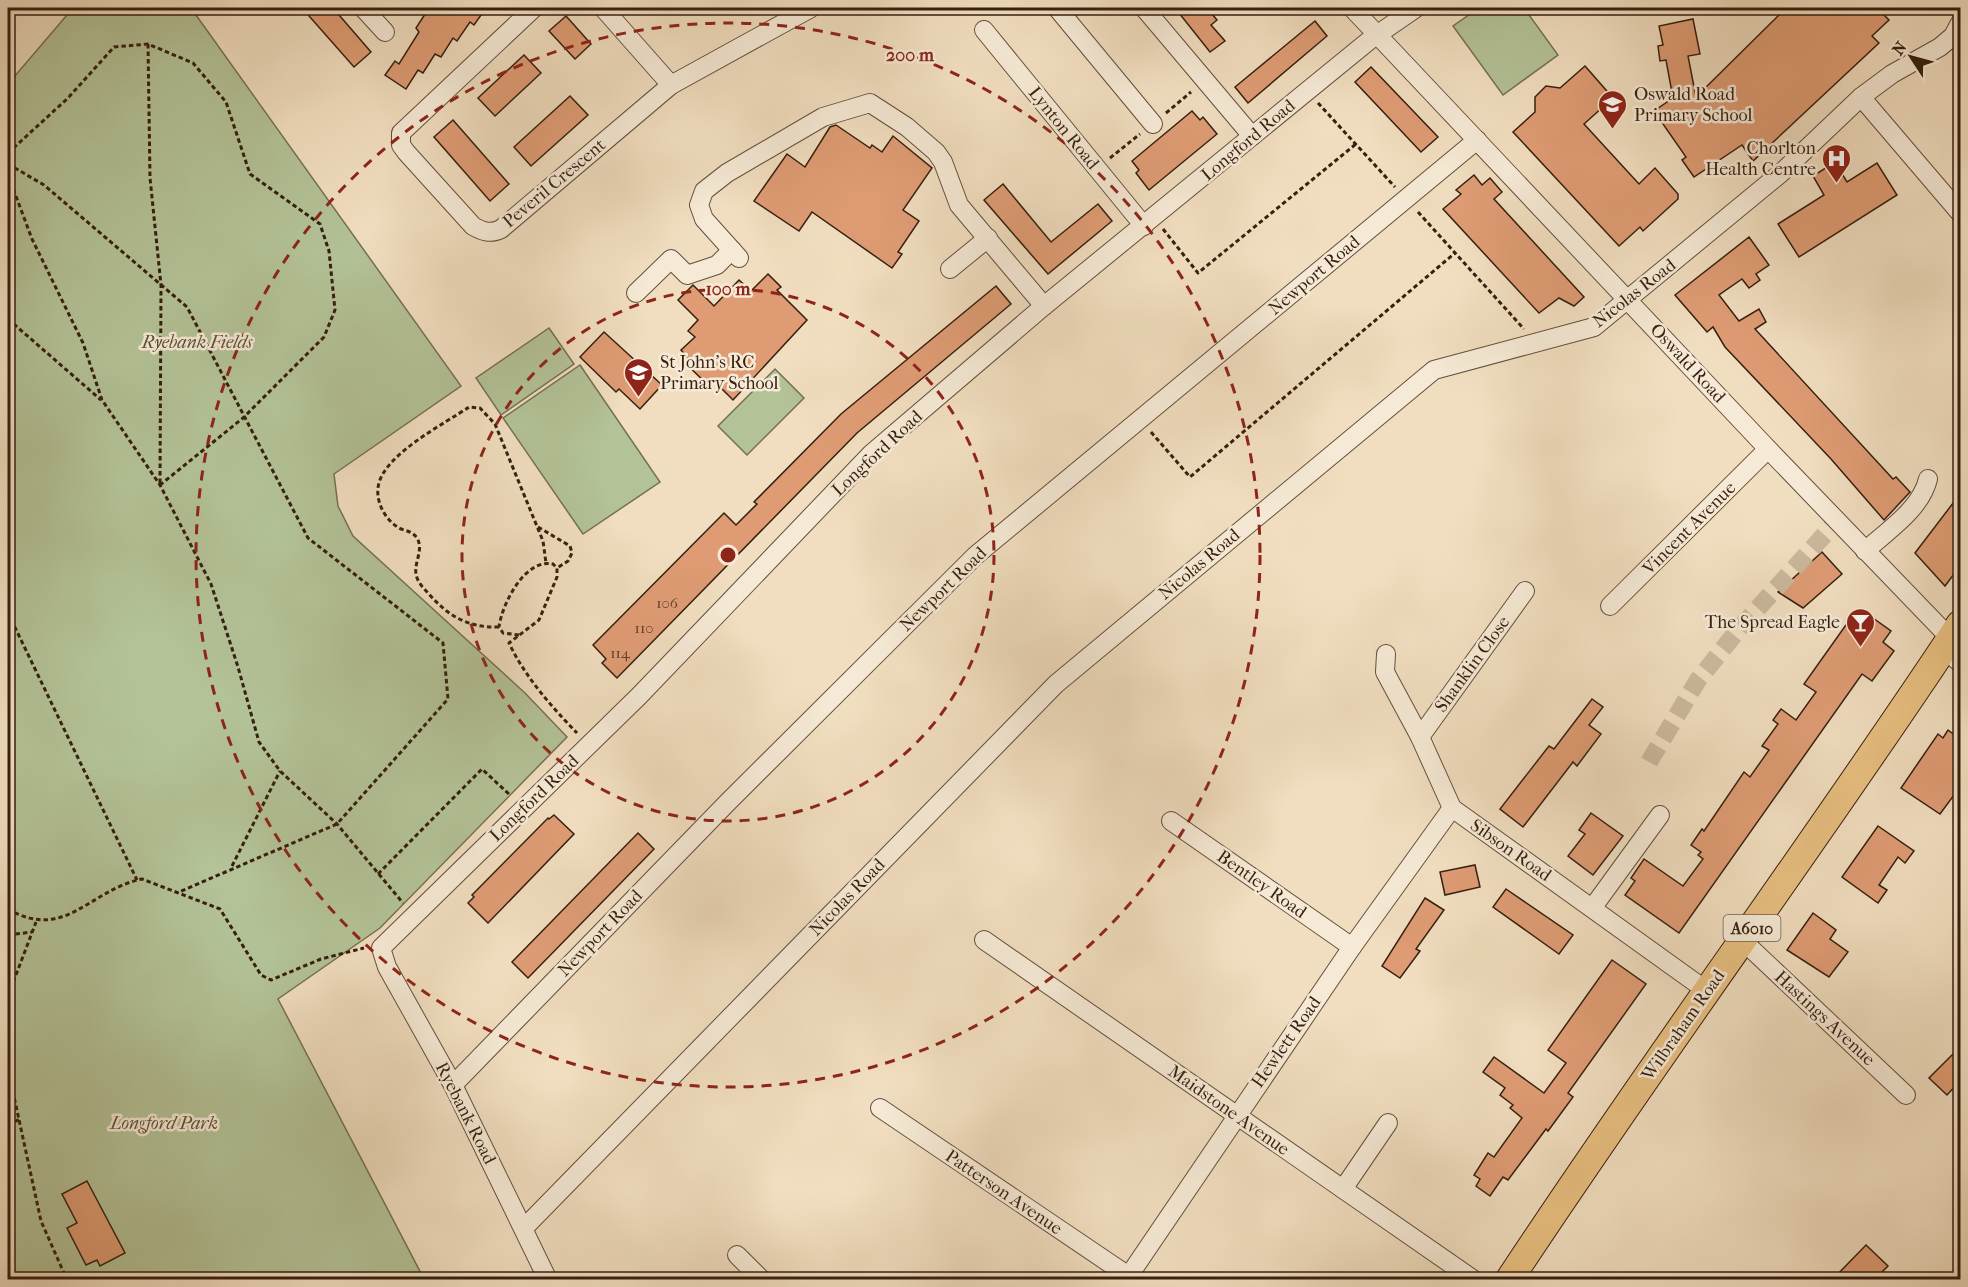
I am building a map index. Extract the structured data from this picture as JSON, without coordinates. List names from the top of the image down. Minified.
{"streets":{"highway":["A6010","Wilbraham Road"],"street":["Lynton Road","Longford Road","Peveril Crescent","Newport Road","Nicolas Road","Oswald Road","Vincent Avenue","Shanklin Close","Sibson Road","Bentley Road","Hastings Avenue","Hewlett Road","Maidstone Avenue","Ryebank Road","Patterson Avenue"]},"crossings":[["Lynton Road","Longford Road"],["Longford Road","Oswald Road"],["Longford Road","Ryebank Road"],["Newport Road","Oswald Road"],["Newport Road","Ryebank Road"],["Nicolas Road","Oswald Road"],["Nicolas Road","Ryebank Road"],["Oswald Road","Vincent Avenue"],["Oswald Road","Wilbraham Road"],["Shanklin Close","Sibson Road"],["Sibson Road","Wilbraham Road"],["Sibson Road","Hewlett Road"],["Bentley Road","Hewlett Road"],["Hastings Avenue","Wilbraham Road"],["Hewlett Road","Maidstone Avenue"],["Hewlett Road","Patterson Avenue"]],"parks":["Ryebank Fields","Longford Park"],"places":{"school or university":["Oswald Road Primary School","St John's RC Primary School"],"hospital":["Chorlton Health Centre"],"bar":["The Spread Eagle"]},"house_numbers":["106","110","114"],"north":"top left","rings":["200 m","100 m"]}
